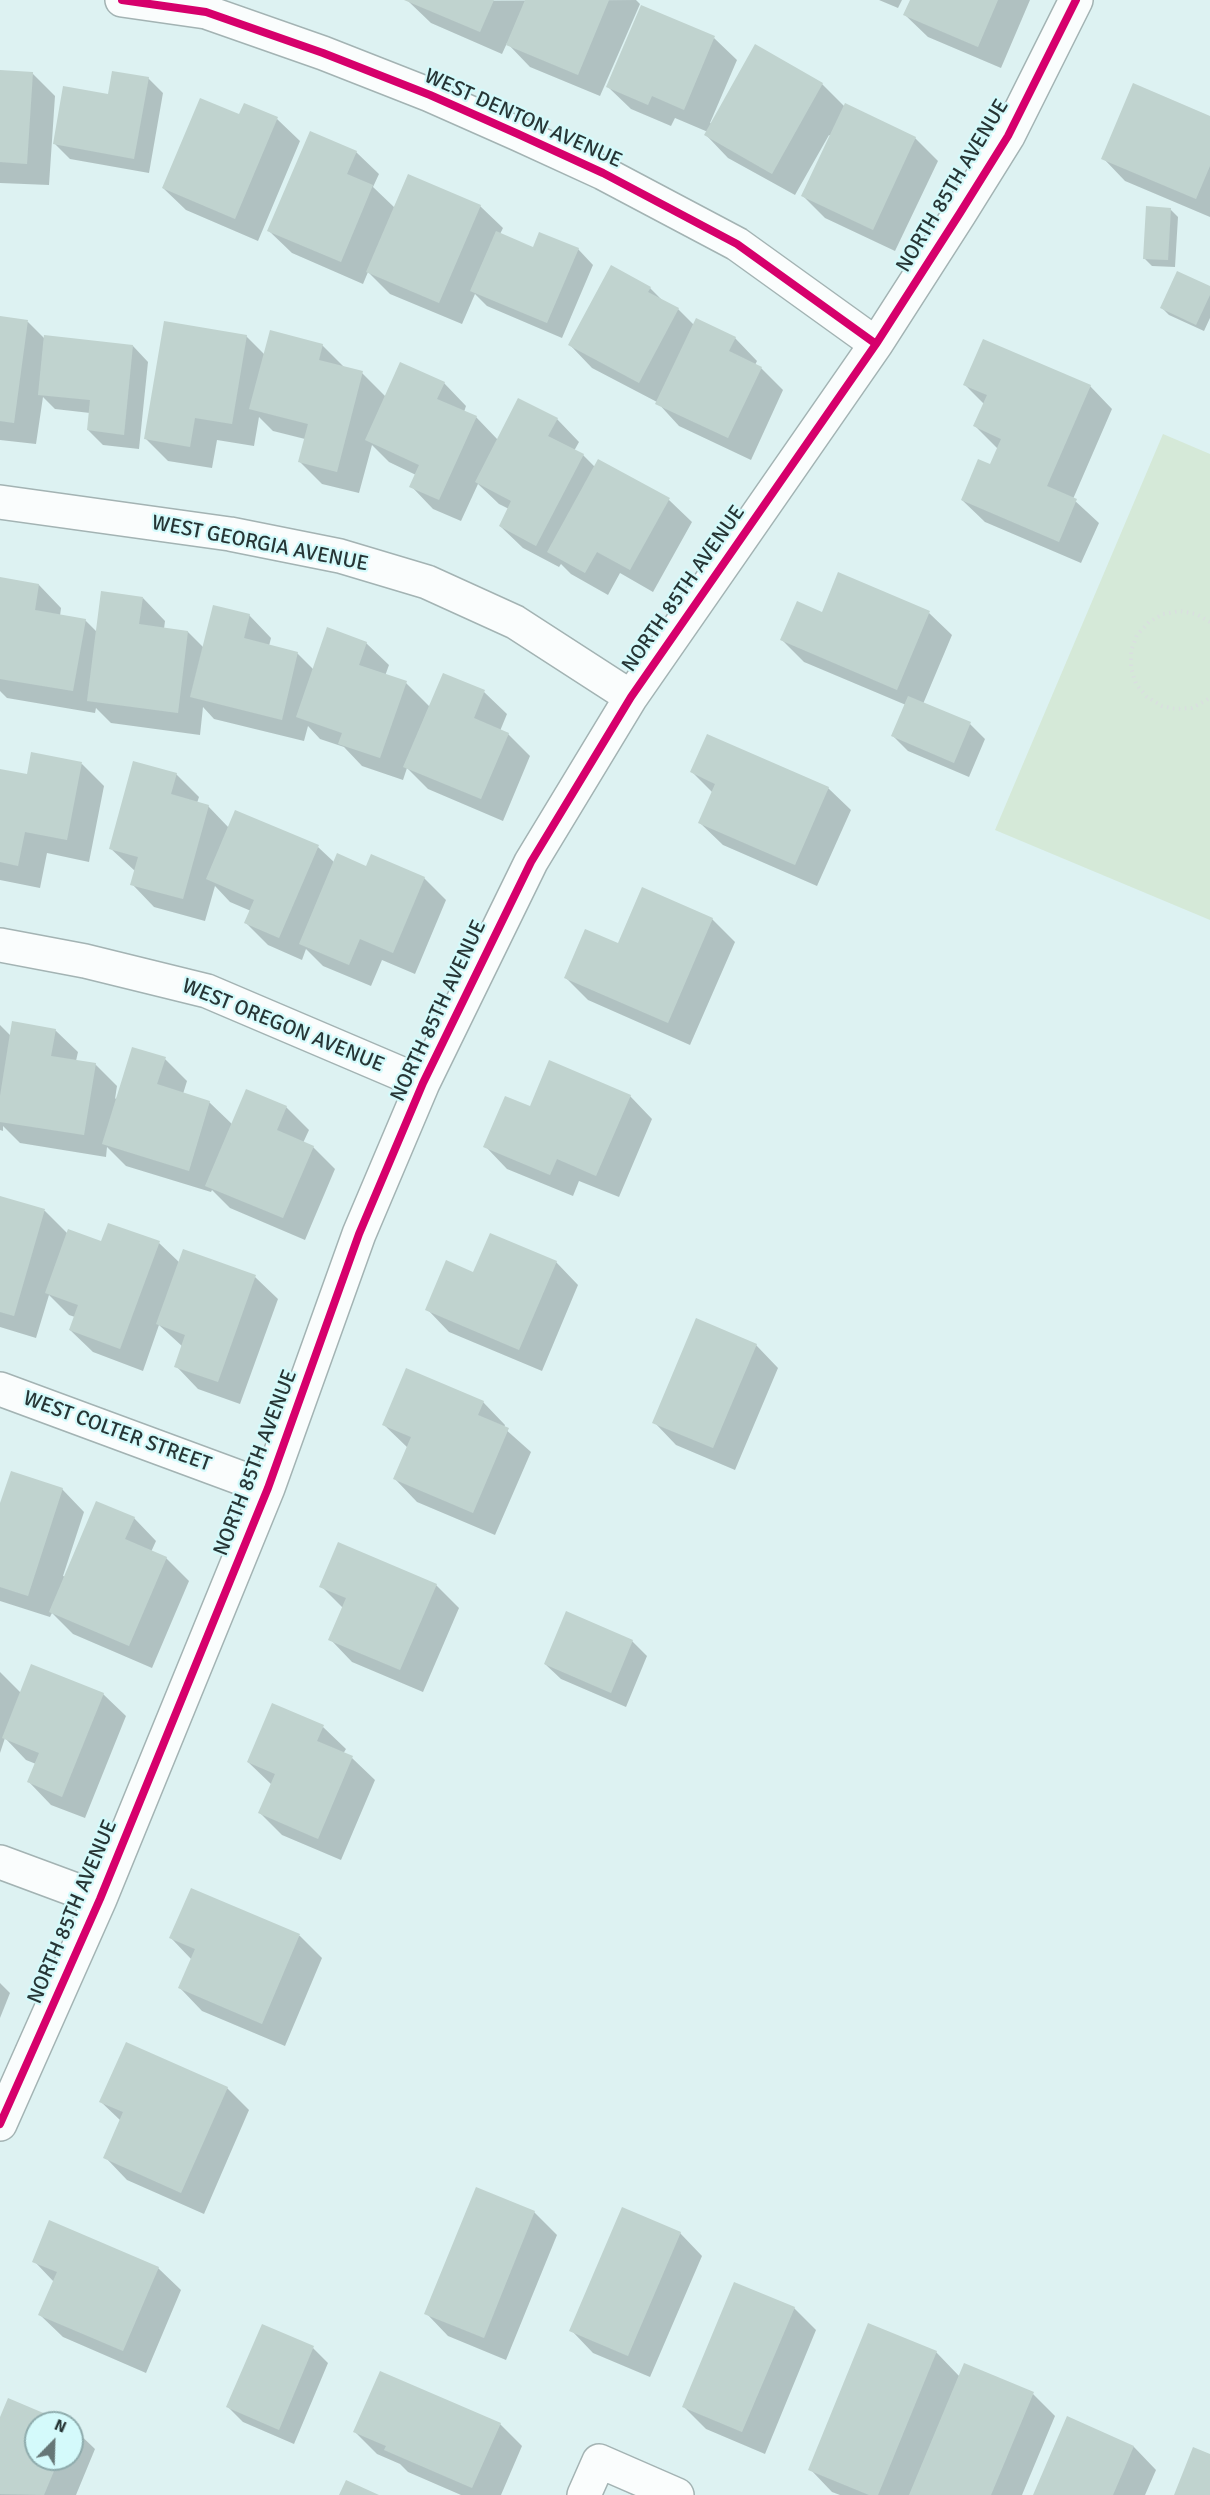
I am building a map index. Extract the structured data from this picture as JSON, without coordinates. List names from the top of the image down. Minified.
{"streets":{"street":["WEST DENTON AVENUE","NORTH 85TH AVENUE","WEST GEORGIA AVENUE","WEST OREGON AVENUE","WEST COLTER STREET"]},"crossings":[["WEST DENTON AVENUE","NORTH 85TH AVENUE"],["NORTH 85TH AVENUE","WEST GEORGIA AVENUE"],["NORTH 85TH AVENUE","WEST OREGON AVENUE"],["NORTH 85TH AVENUE","WEST COLTER STREET"]],"north":"top right"}
